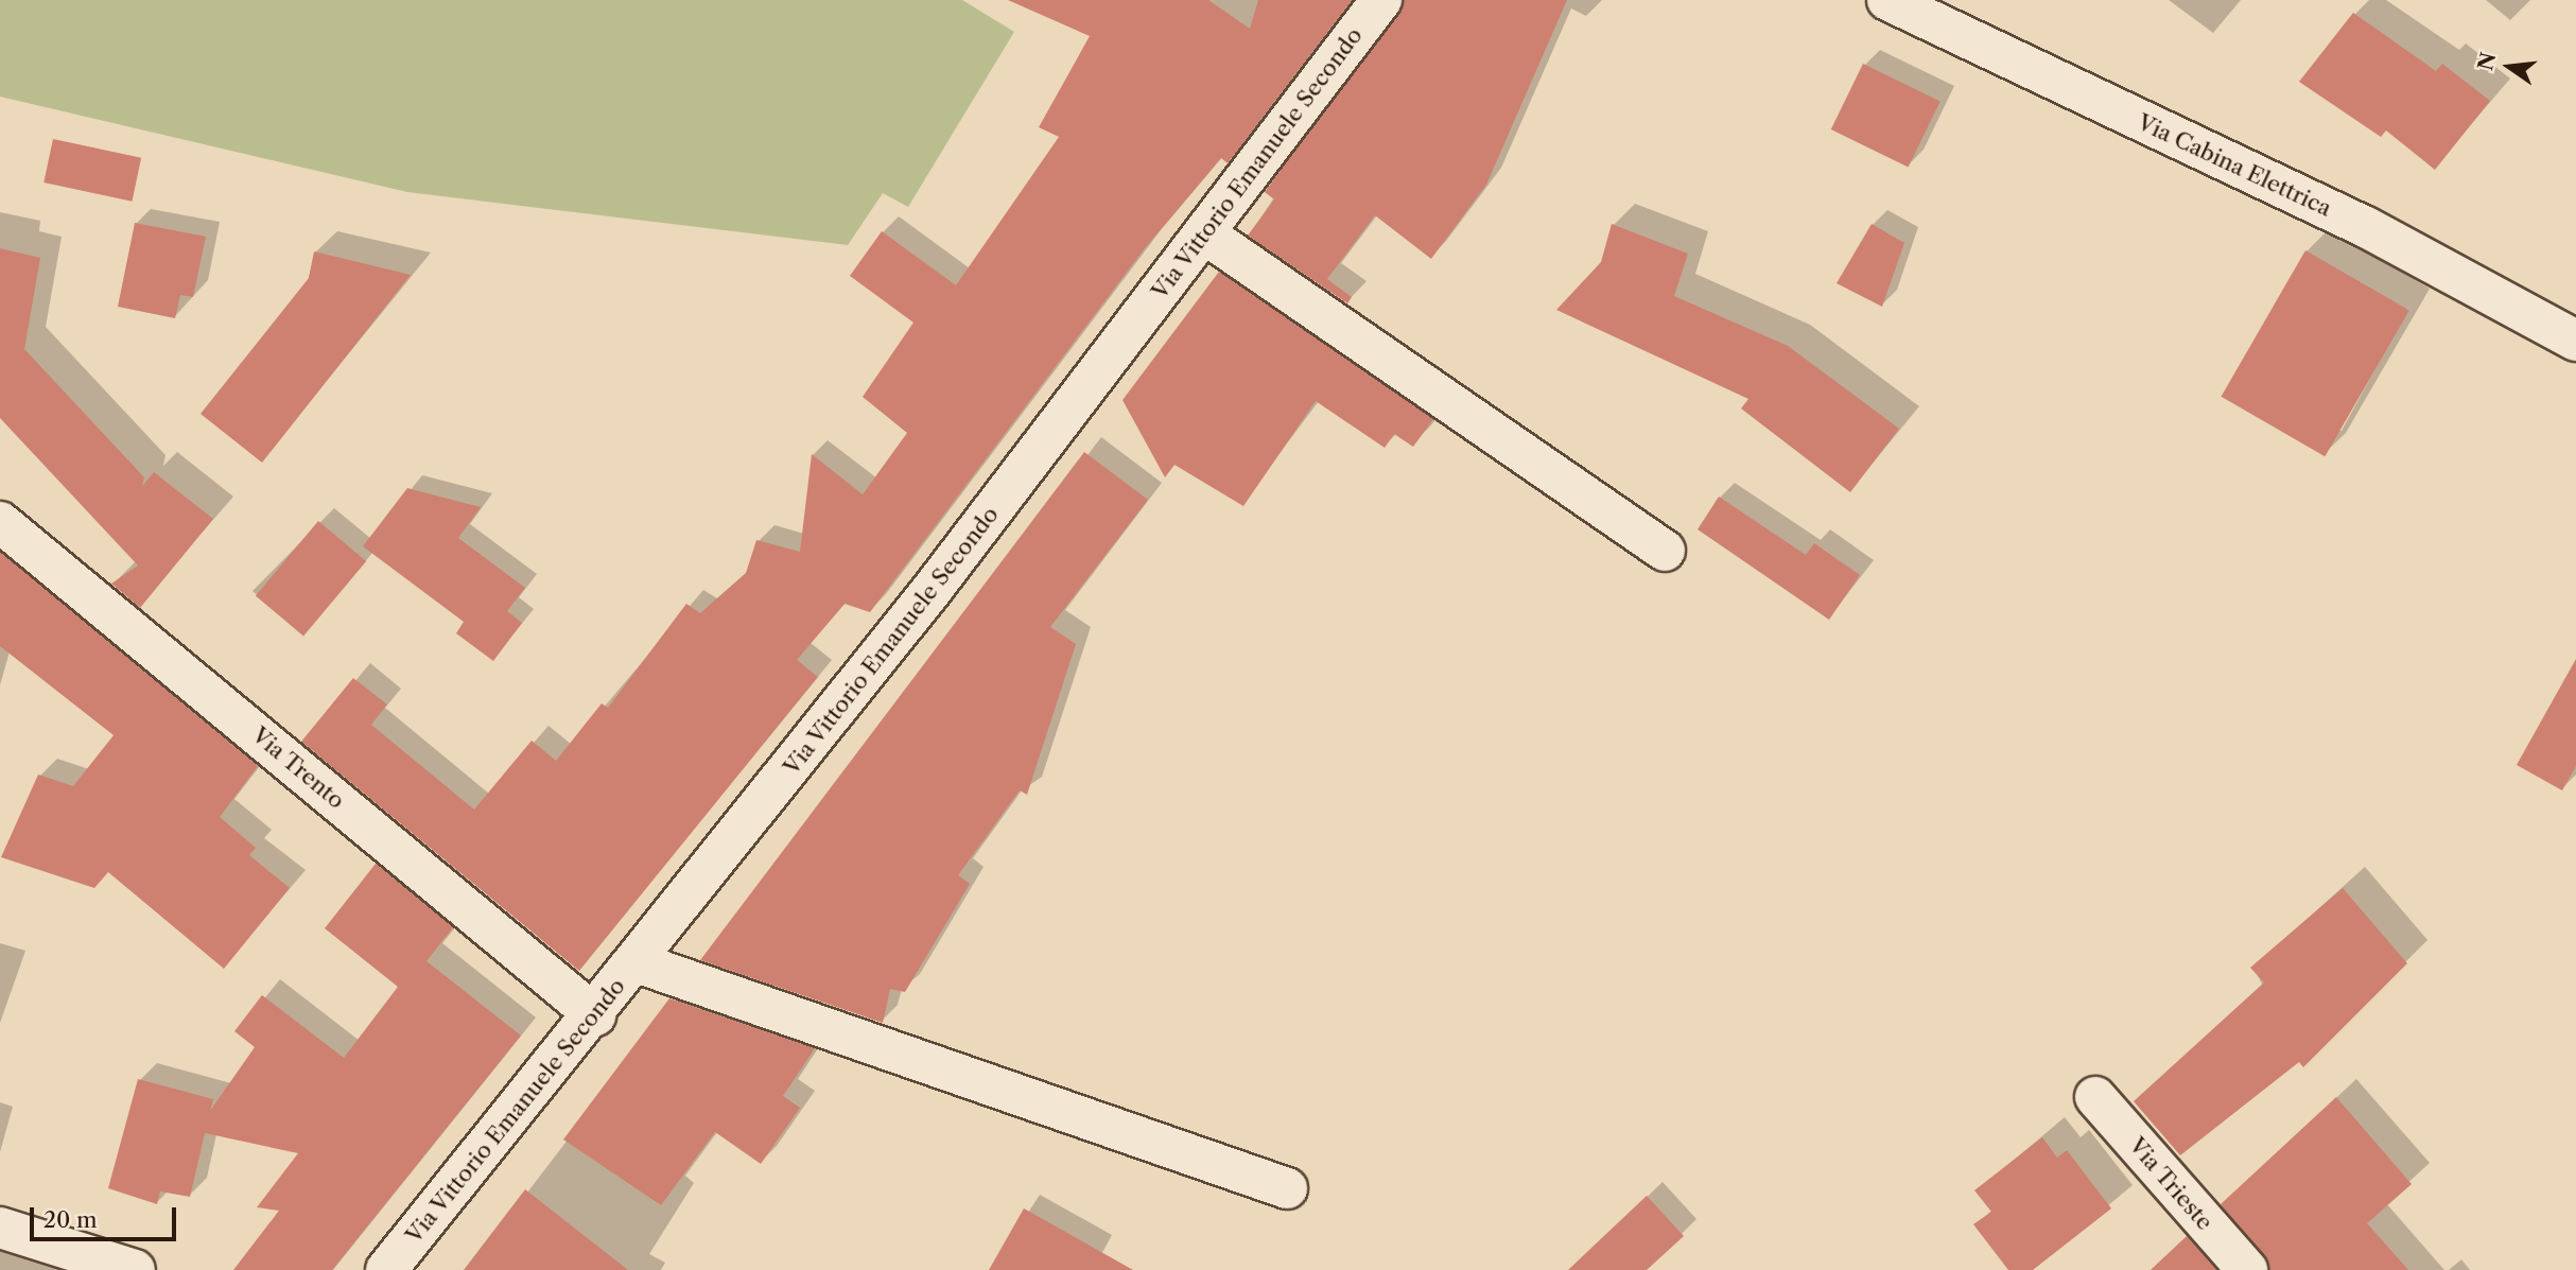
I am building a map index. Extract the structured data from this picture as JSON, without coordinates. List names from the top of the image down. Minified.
{"streets":{"street":["Via Vittorio Emanuele Secondo","Via Cabina Elettrica","Via Trento","Via Trieste"]},"crossings":[["Via Vittorio Emanuele Secondo","Via Trento"]],"scale_bar":"20 m","north":"left"}
